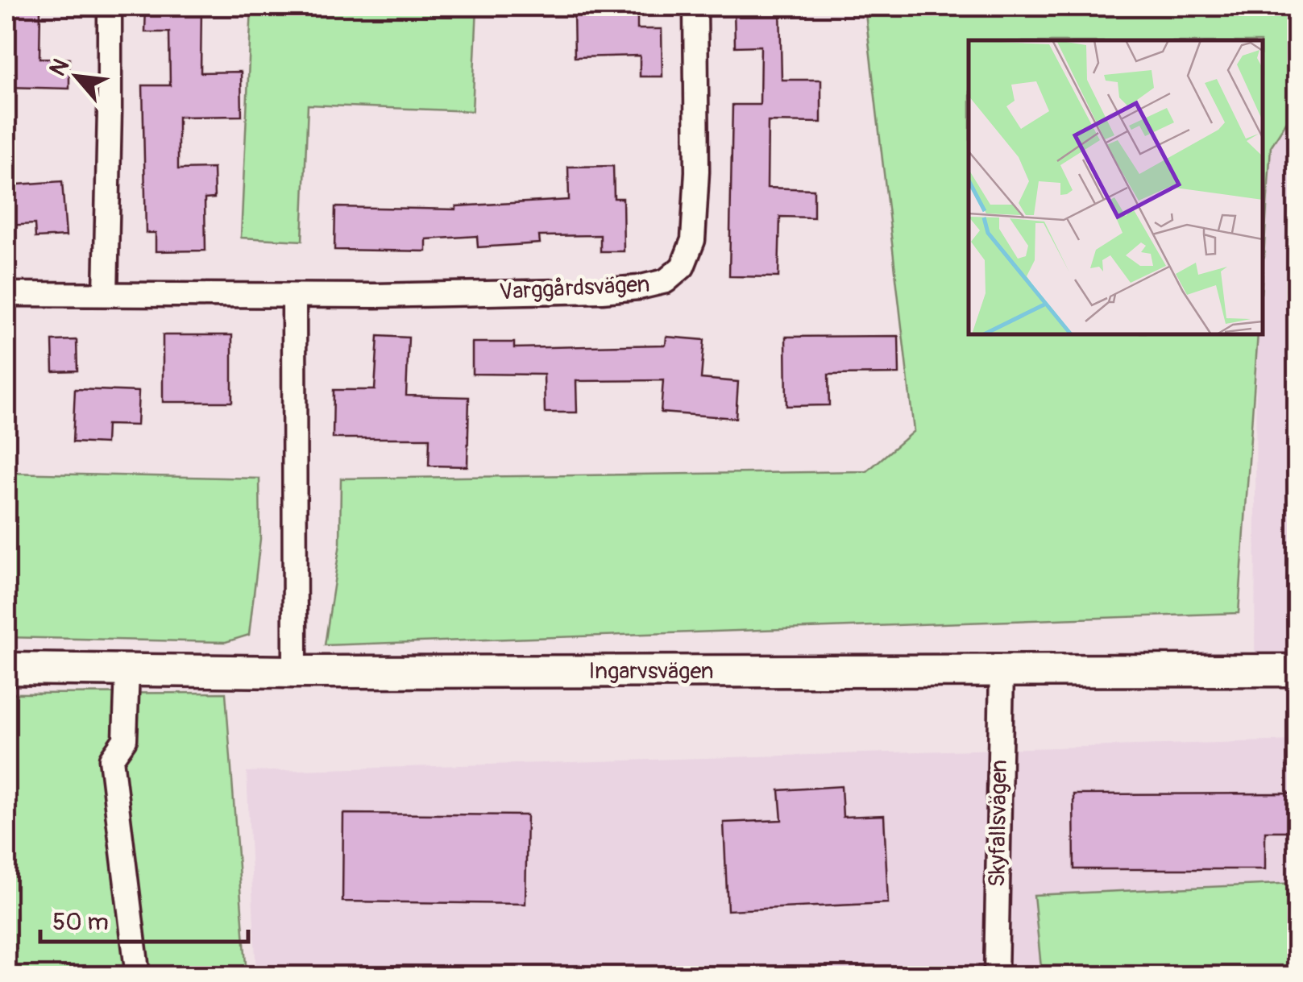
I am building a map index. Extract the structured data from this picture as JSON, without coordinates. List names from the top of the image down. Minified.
{"streets":{"street":["Varggårdsvägen","Ingarvsvägen","Skyfallsvägen"]},"crossings":[["Ingarvsvägen","Skyfallsvägen"]],"scale_bar":"50 m","north":"top left"}
